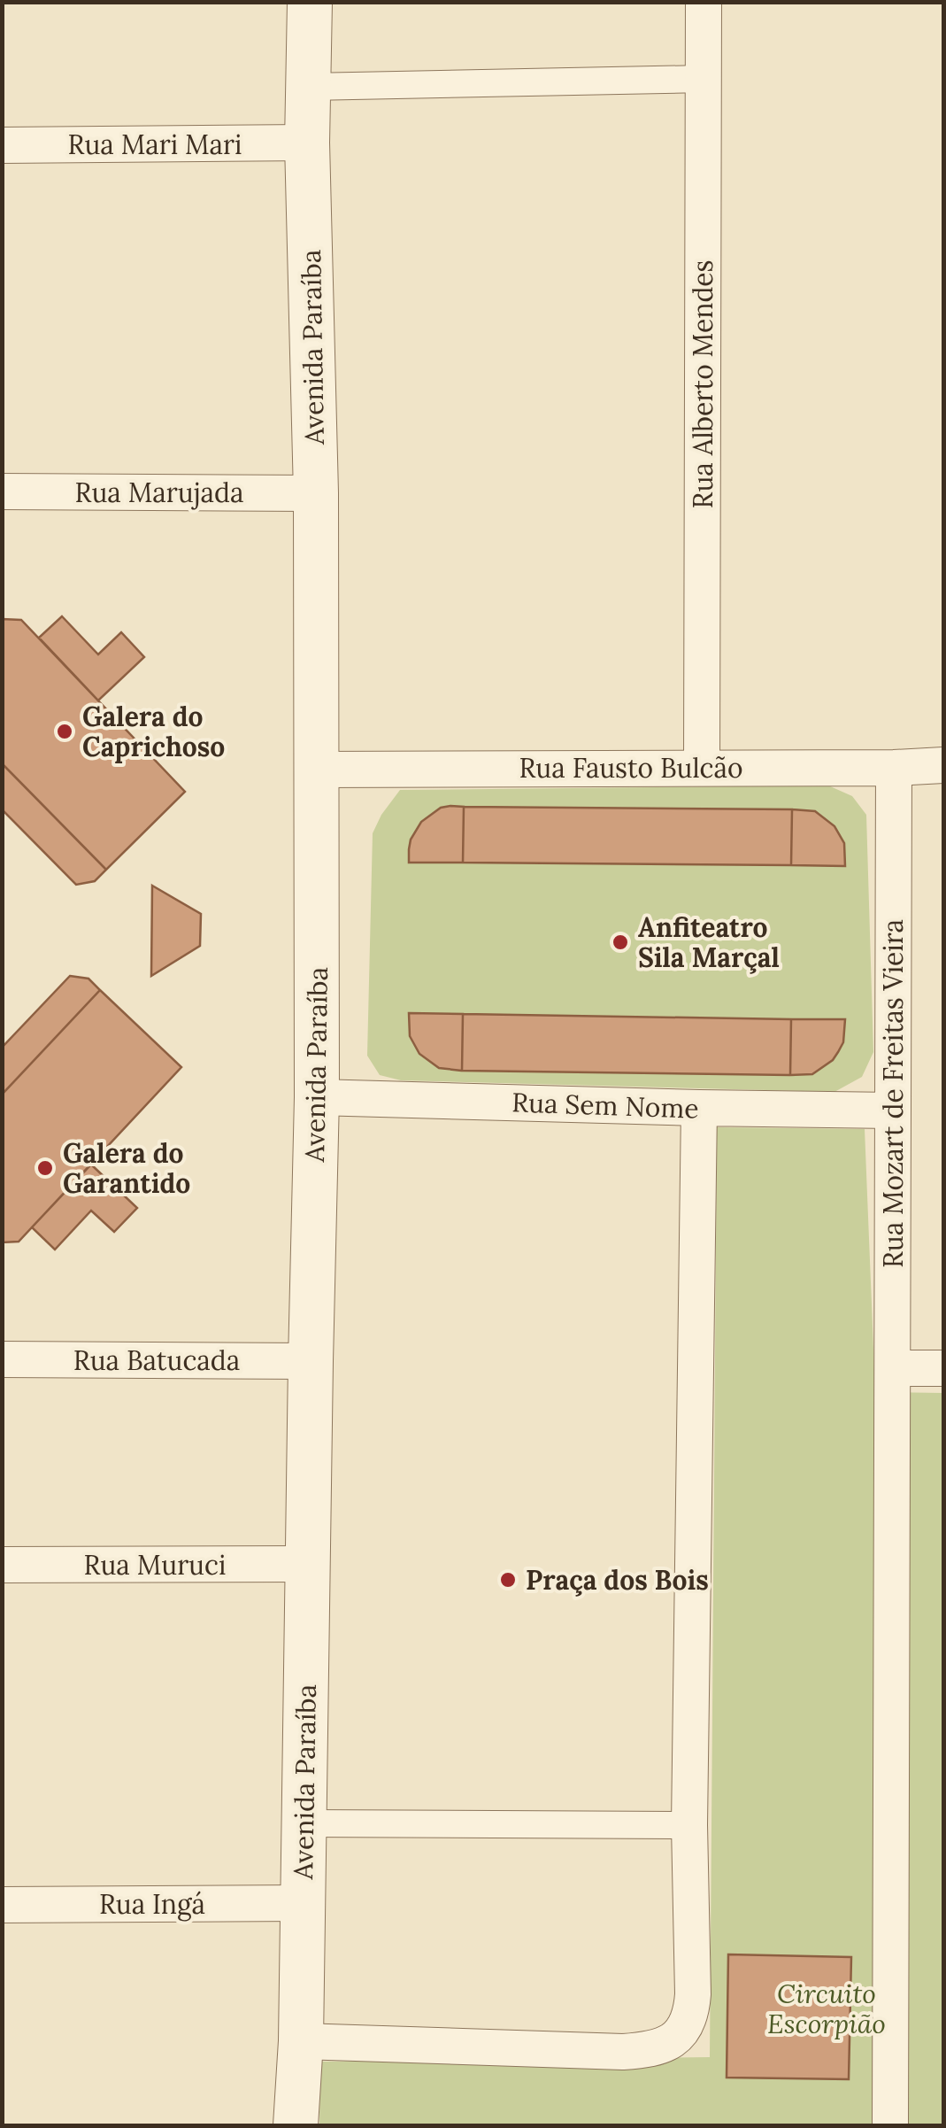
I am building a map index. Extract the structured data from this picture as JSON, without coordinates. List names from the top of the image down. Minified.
{"streets":{"street":["Rua Mari Mari","Avenida Paraíba","Rua Alberto Mendes","Rua Marujada","Rua Fausto Bulcão","Rua Mozart de Freitas Vieira","Rua Sem Nome","Rua Batucada","Rua Muruci","Rua Ingá"]},"crossings":[["Rua Mari Mari","Avenida Paraíba"],["Avenida Paraíba","Rua Marujada"],["Avenida Paraíba","Rua Fausto Bulcão"],["Avenida Paraíba","Rua Sem Nome"],["Avenida Paraíba","Rua Batucada"],["Avenida Paraíba","Rua Muruci"],["Avenida Paraíba","Rua Ingá"],["Rua Alberto Mendes","Rua Fausto Bulcão"],["Rua Fausto Bulcão","Rua Mozart de Freitas Vieira"],["Rua Mozart de Freitas Vieira","Rua Sem Nome"]],"parks":["Circuito Escorpião"],"places":["Galera do Caprichoso","Anfiteatro Sila Marçal","Galera do Garantido","Praça dos Bois"]}
